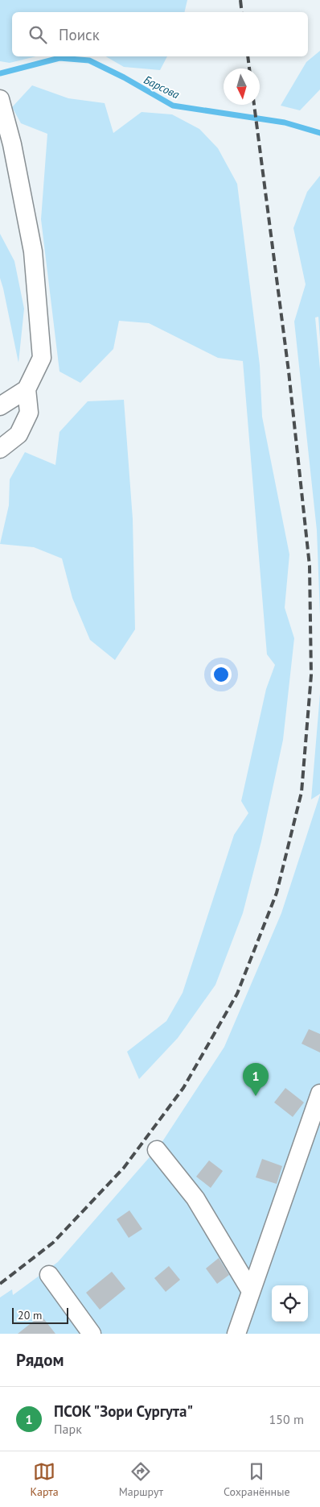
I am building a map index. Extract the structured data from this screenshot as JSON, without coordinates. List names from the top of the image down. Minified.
{"water":["Барсова"],"scale_bar":"20 m","north":"bottom","page":{"search":"Поиск","pins":"1","scale":"20 m","heading":"Рядом","list":[{"mark":"1","name":"ПСОК \"Зори Сургута\"","note":"Парк","value":"150 m"}],"nav":["Карта","Маршрут","Сохранённые"]}}
